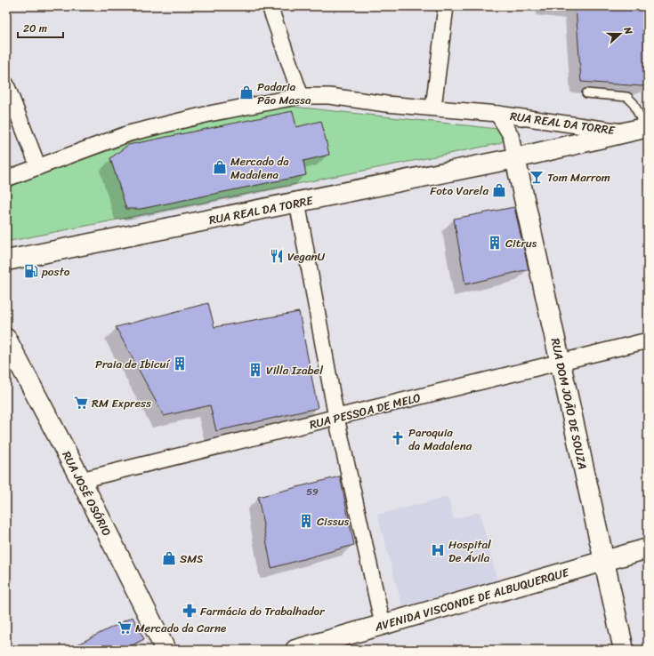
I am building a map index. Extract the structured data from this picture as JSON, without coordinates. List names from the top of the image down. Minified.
{"streets":{"main road":["RUA REAL DA TORRE","RUA DOM JOÃO DE SOUZA","RUA JOSÉ OSÓRIO","AVENIDA VISCONDE DE ALBUQUERQUE"],"street":["RUA PESSOA DE MELO"]},"crossings":[["RUA REAL DA TORRE","RUA DOM JOÃO DE SOUZA"],["RUA DOM JOÃO DE SOUZA","RUA PESSOA DE MELO"],["RUA DOM JOÃO DE SOUZA","AVENIDA VISCONDE DE ALBUQUERQUE"],["RUA PESSOA DE MELO","RUA JOSÉ OSÓRIO"]],"places":{"shop":["Padaria Pão Massa","Mercado da Madalena","Foto Varela","SMS"],"bar":["Tom Marrom"],"building":["Citrus","Praia de Ibicuí","Villa Izabel","Cissus"],"restaurant":["VeganU"],"fuel station":["posto"],"supermarket":["RM Express","Mercado da Carne"],"church":["Paroquia da Madalena"],"hospital":["Hospital De Ávila"],"pharmacy":["Farmácia do Trabalhador"]},"house_numbers":["59"],"scale_bar":"20 m","north":"right"}
